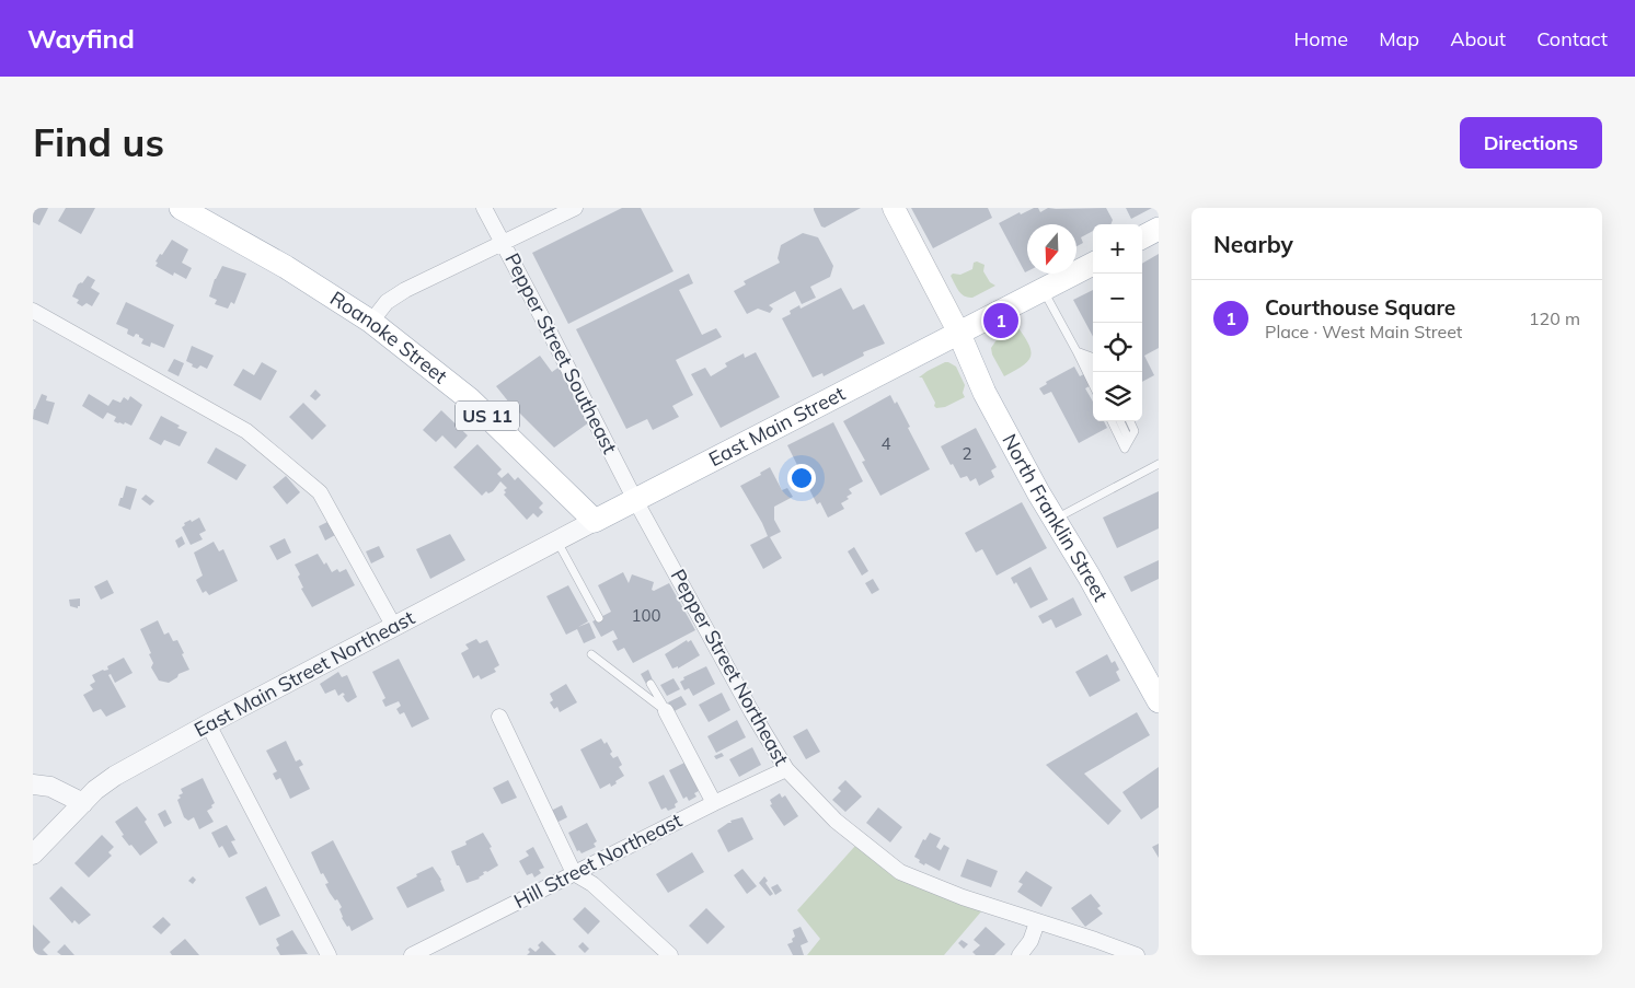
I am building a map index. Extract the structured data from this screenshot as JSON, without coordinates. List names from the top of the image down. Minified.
{"streets":{"main road":["Roanoke Street","US 11","East Main Street","North Franklin Street"],"street":["Pepper Street Southeast","Pepper Street Northeast","East Main Street Northeast","Hill Street Northeast"]},"crossings":[["Roanoke Street","East Main Street"],["Roanoke Street","East Main Street Northeast"],["Pepper Street Southeast","East Main Street"],["Pepper Street Southeast","Pepper Street Northeast"],["East Main Street","North Franklin Street"],["East Main Street","Pepper Street Northeast"],["East Main Street","East Main Street Northeast"],["Pepper Street Northeast","Hill Street Northeast"]],"house_numbers":["4","2","100"],"north":"bottom","page":{"header":"Wayfind","nav":["Home","Map","About","Contact"],"buttons":"Directions","title":"Find us","heading":"Nearby","map_buttons":["+","−"],"list":[{"mark":"1","name":"Courthouse Square","note":"Place · West Main Street","value":"120 m"}],"pins":"1"}}
